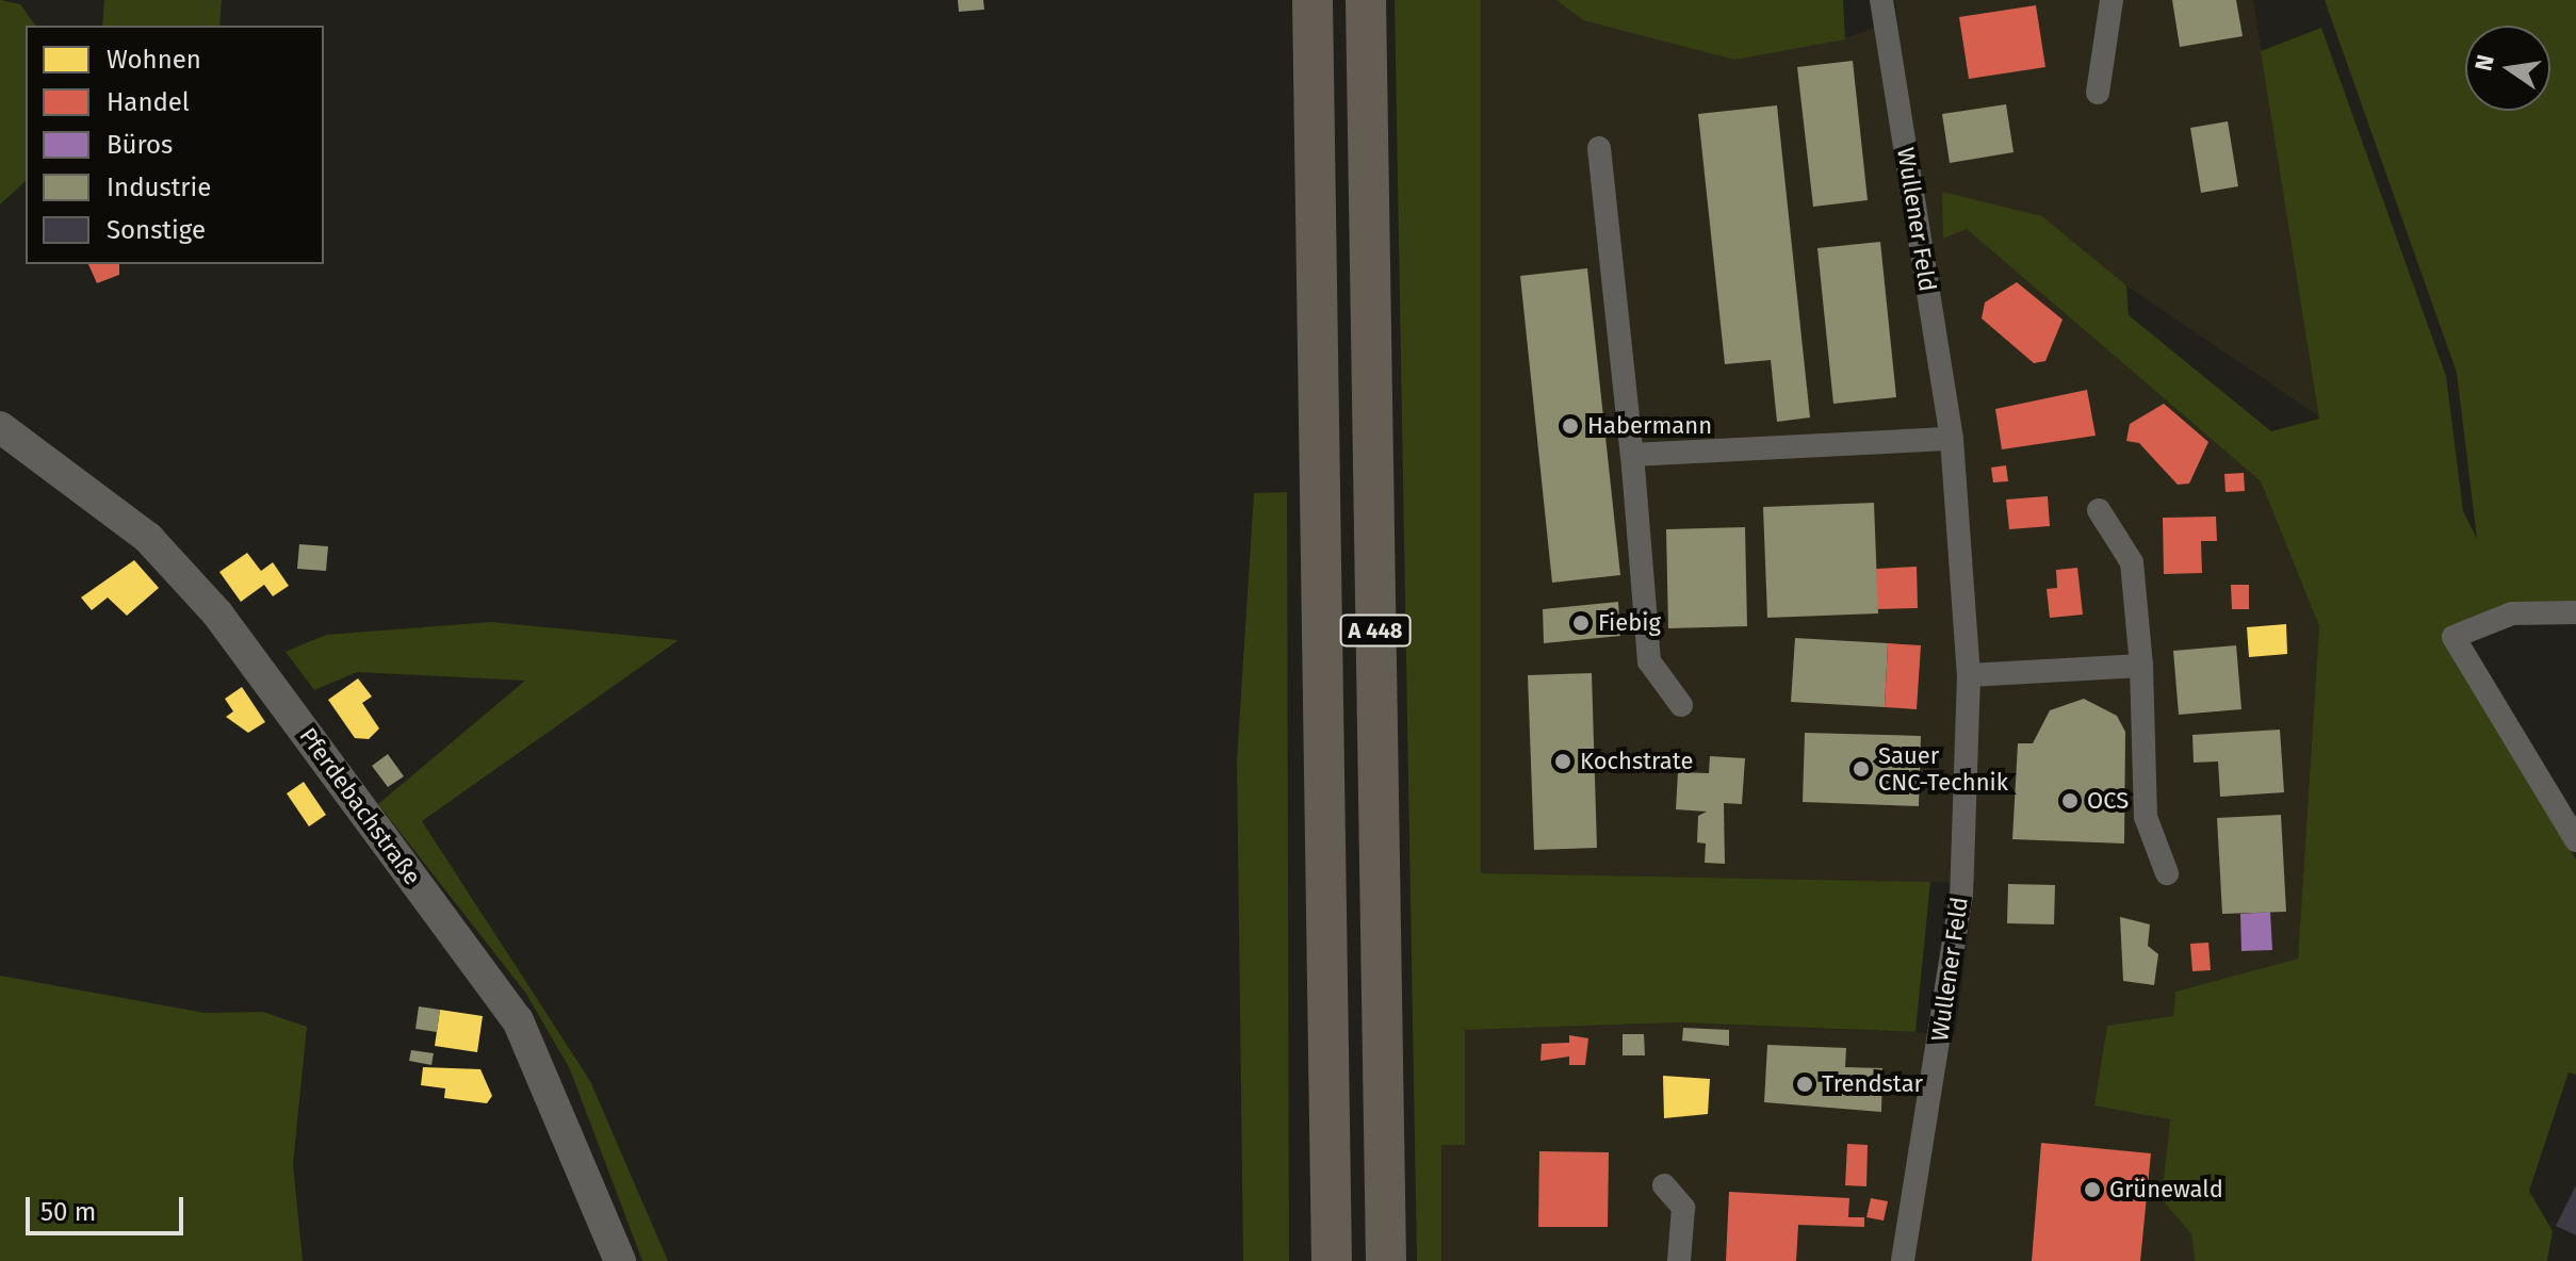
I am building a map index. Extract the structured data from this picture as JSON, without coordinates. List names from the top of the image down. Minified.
{"streets":{"highway":["A 448"],"main road":["Pferdebachstraße"],"street":["Wullener Feld"]},"places":["Habermann","Fiebig","Kochstrate","Sauer CNC-Technik","OCS","Trendstar","Grünewald"],"legend":["Wohnen","Handel","Büros","Industrie","Sonstige"],"scale_bar":"50 m","north":"left"}
